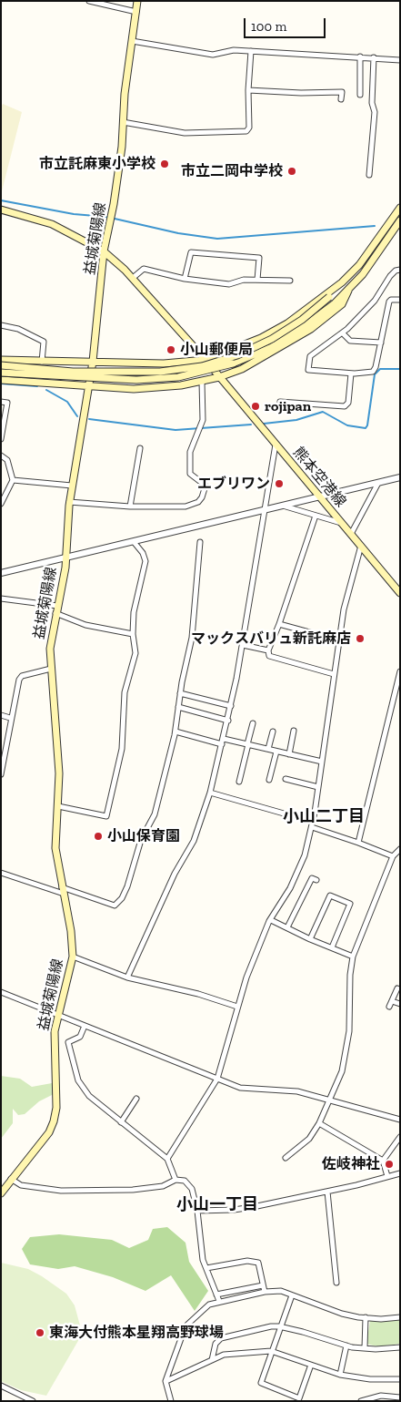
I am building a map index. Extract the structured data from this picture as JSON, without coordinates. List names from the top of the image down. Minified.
{"streets":{"main road":["益城菊陽線","熊本空港線"]},"crossings":[["益城菊陽線","熊本空港線"]],"districts":["小山二丁目","小山一丁目"],"places":["市立託麻東小学校","市立二岡中学校","小山郵便局","rojipan","エブリワン","マックスバリュ新託麻店","小山保育園","佐岐神社","東海大付熊本星翔高野球場"],"scale_bar":"100 m"}
